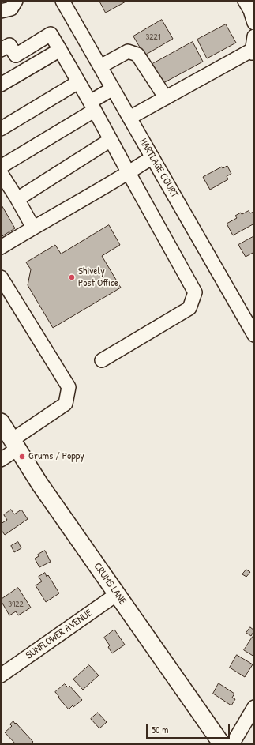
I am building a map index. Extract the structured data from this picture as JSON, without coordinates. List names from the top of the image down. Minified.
{"streets":{"main road":["CRUMS LANE"],"street":["HARTLAGE COURT","SUNFLOWER AVENUE"]},"crossings":[["CRUMS LANE","SUNFLOWER AVENUE"]],"places":["Shively Post Office","Crums / Poppy"],"house_numbers":["3221","3922"],"scale_bar":"50 m"}
